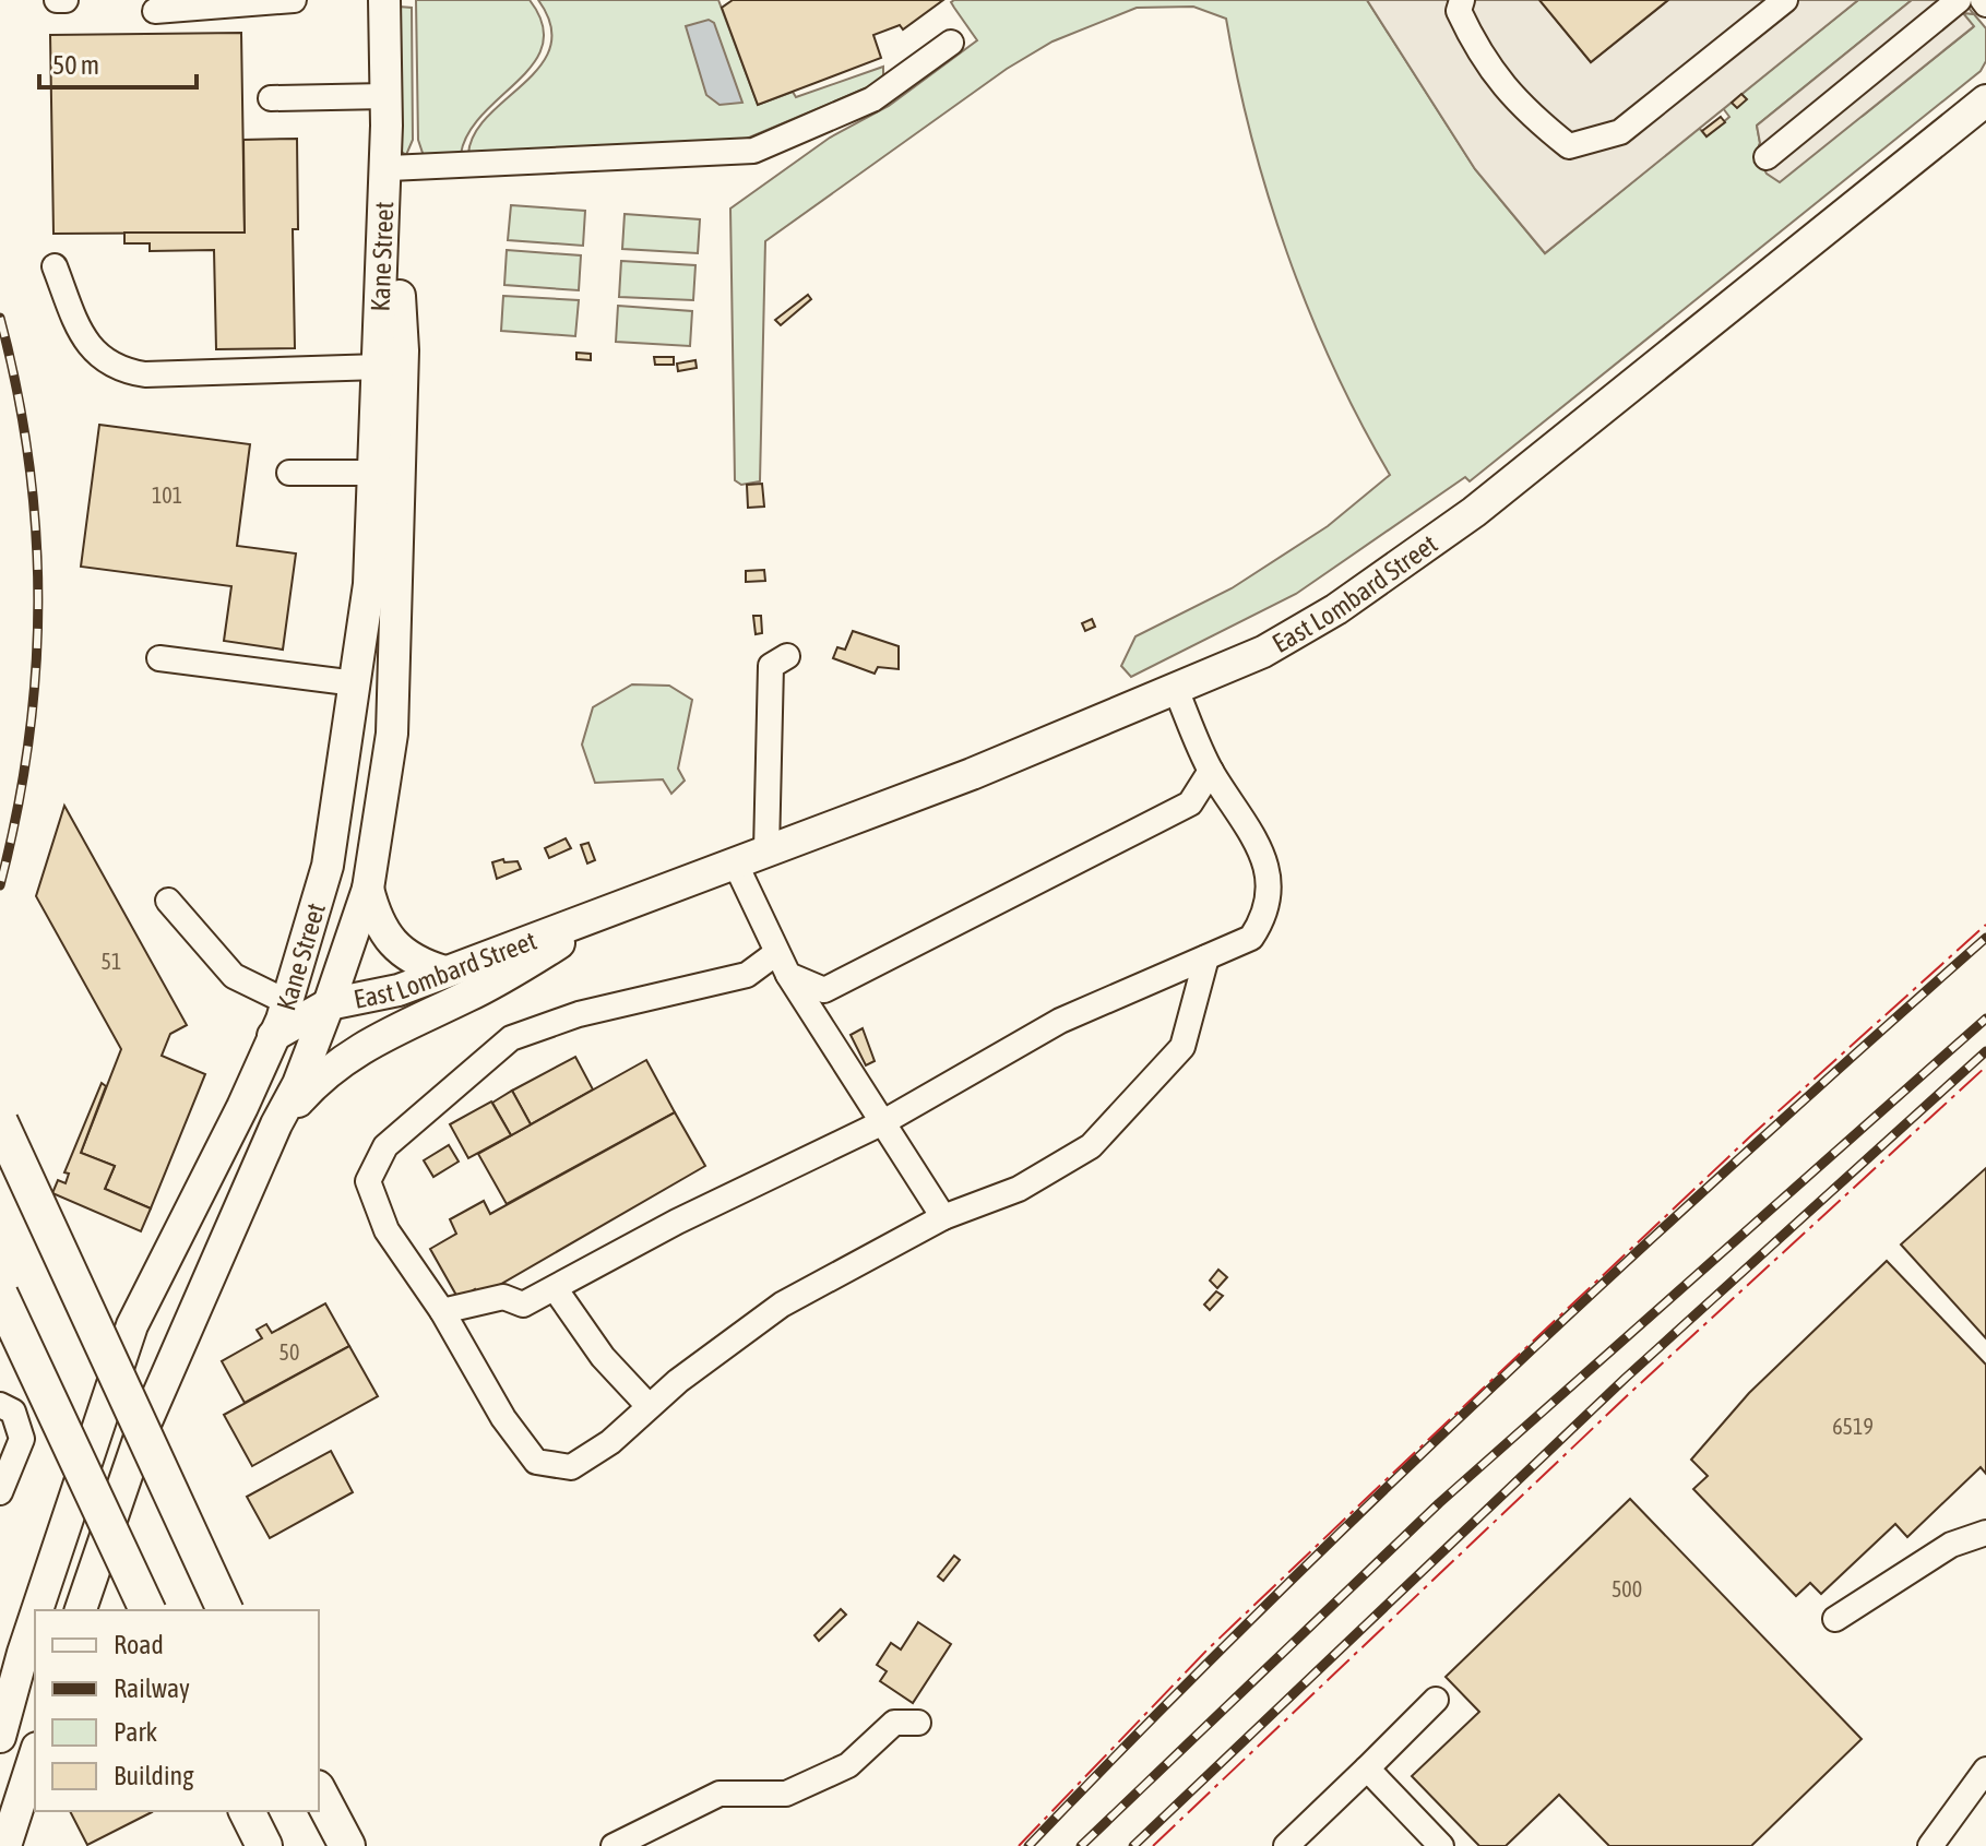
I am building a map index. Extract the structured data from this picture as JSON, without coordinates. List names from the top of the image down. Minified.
{"streets":{"main road":["Kane Street","East Lombard Street"]},"crossings":[["Kane Street","East Lombard Street"]],"house_numbers":["101","51","50","6519","500"],"legend":["Road","Railway","Park","Building"],"scale_bar":"50 m"}
